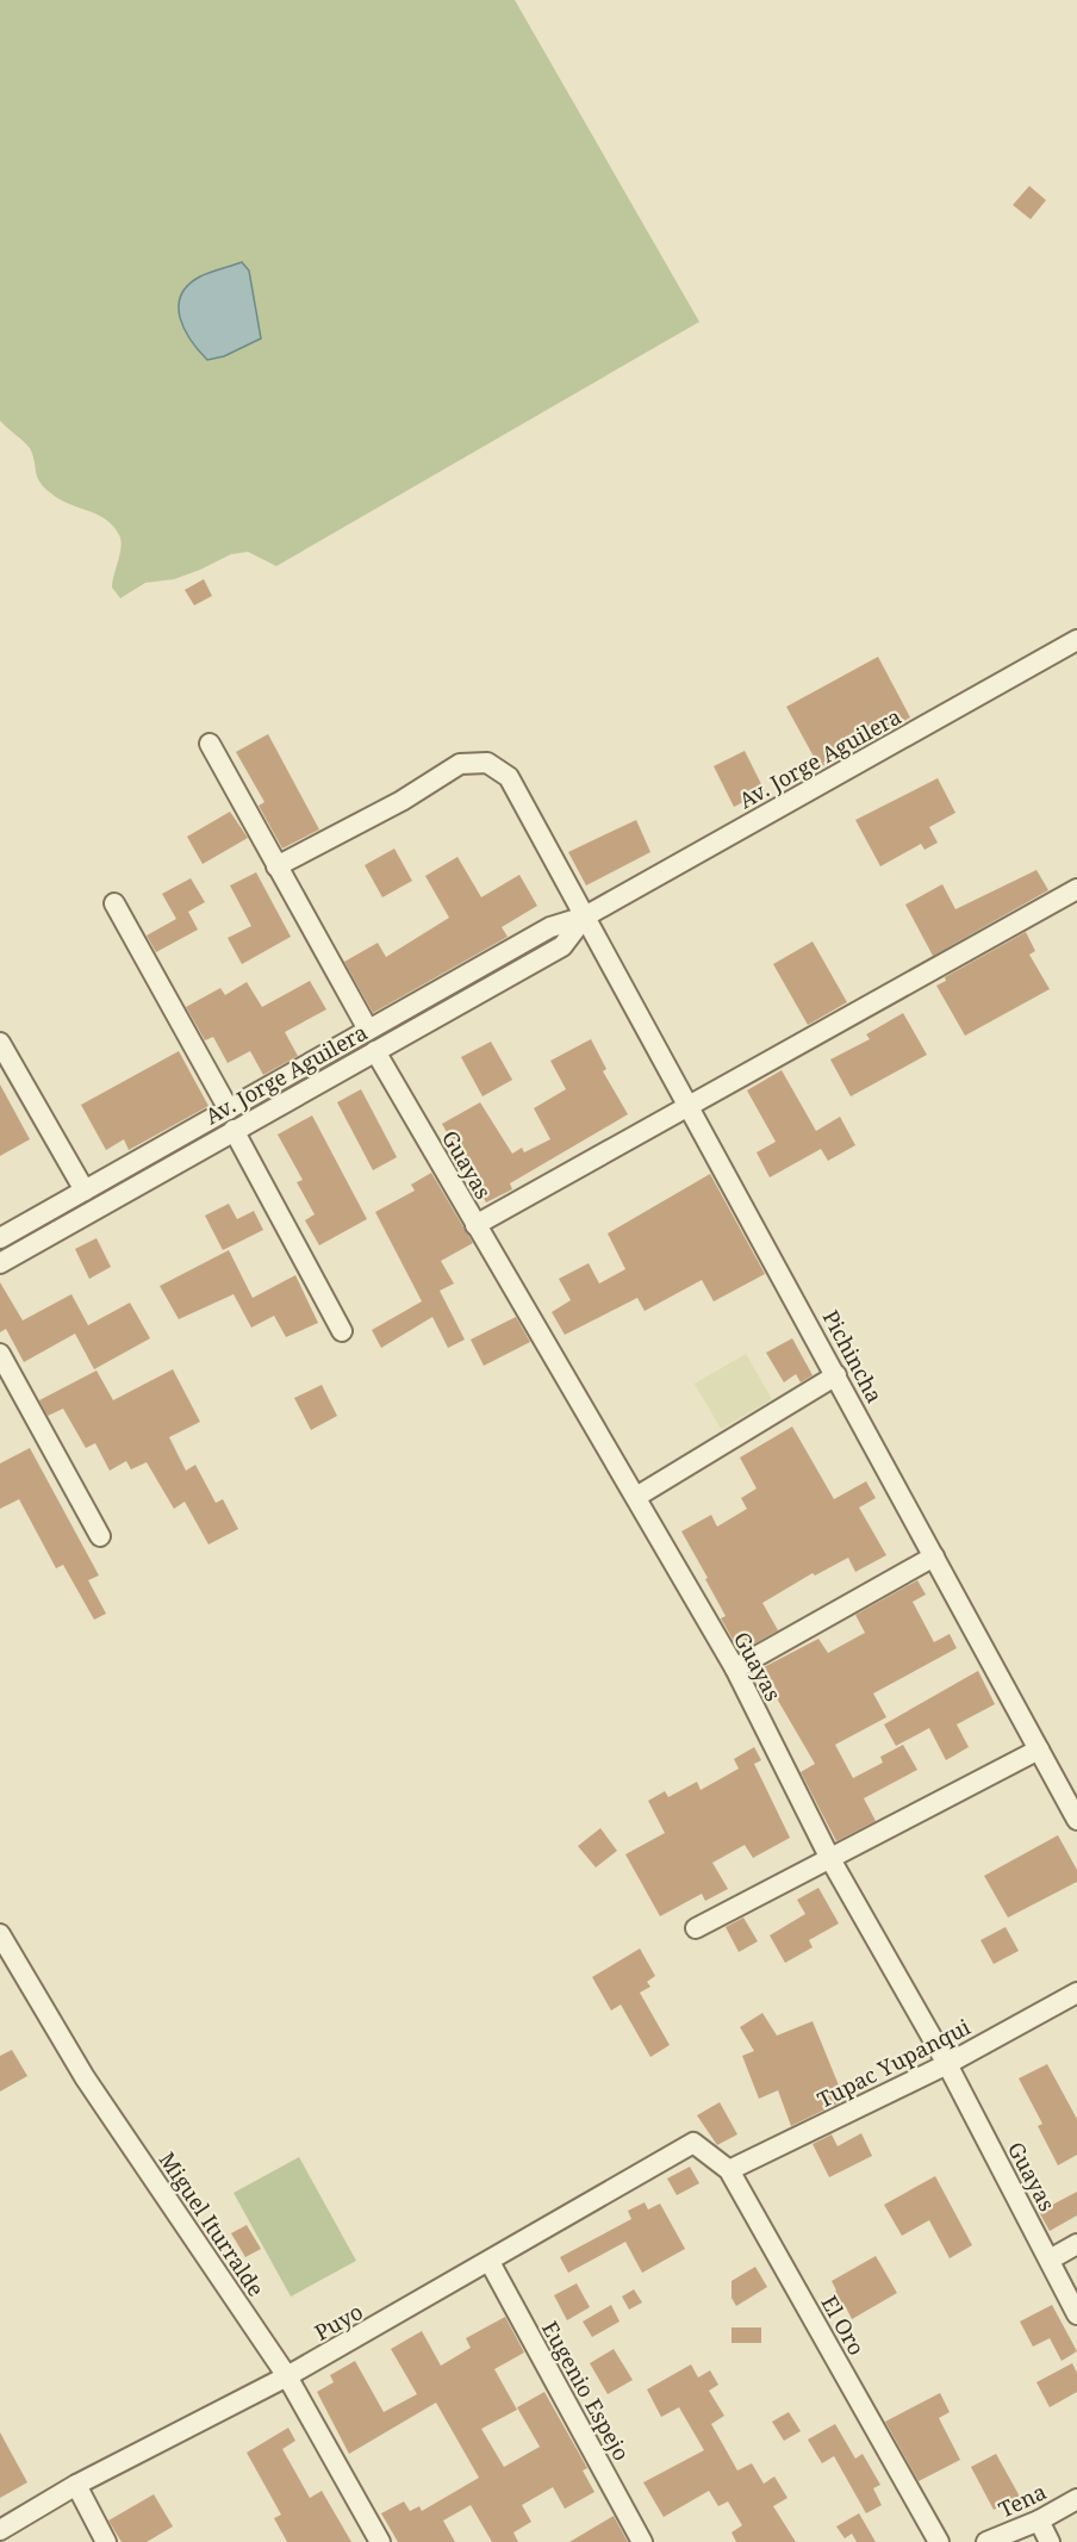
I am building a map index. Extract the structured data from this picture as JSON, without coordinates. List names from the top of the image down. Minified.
{"streets":{"street":["Av. Jorge Aguilera","Guayas","Pichincha","Tupac Yupanqui","Miguel Iturralde","Puyo","El Oro","Eugenio Espejo","Tena"]},"crossings":[["Av. Jorge Aguilera","Guayas"],["Av. Jorge Aguilera","Pichincha"],["Guayas","Tupac Yupanqui"],["Tupac Yupanqui","El Oro"],["Miguel Iturralde","Puyo"],["Puyo","El Oro"],["Puyo","Eugenio Espejo"]]}
